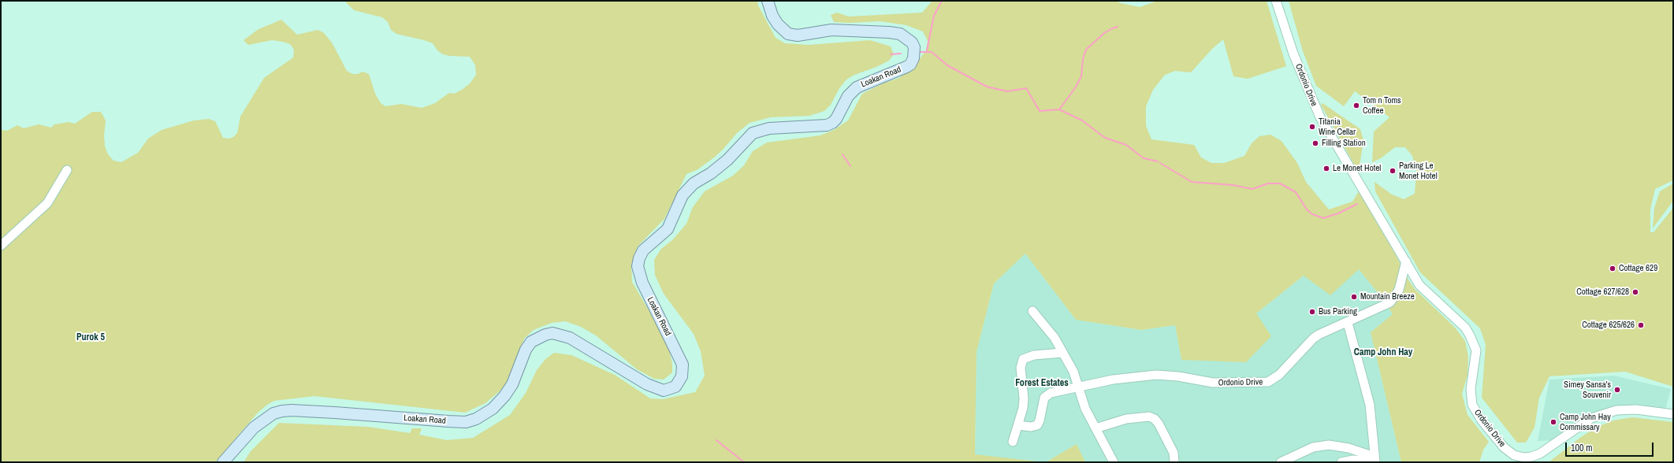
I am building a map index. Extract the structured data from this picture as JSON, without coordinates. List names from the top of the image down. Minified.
{"streets":{"main road":["Loakan Road"],"street":["Ordonio Drive"]},"districts":["Purok 5","Camp John Hay","Forest Estates"],"places":["Tom n Toms Coffee","Titania Wine Cellar","Filling Station","Le Monet Hotel","Parking Le Monet Hotel","Cottage 629","Cottage 627/628","Mountain Breeze","Bus Parking","Cottage 625/626","Simey Sansa's Souvenir","Camp John Hay Commissary"],"scale_bar":"100 m"}
